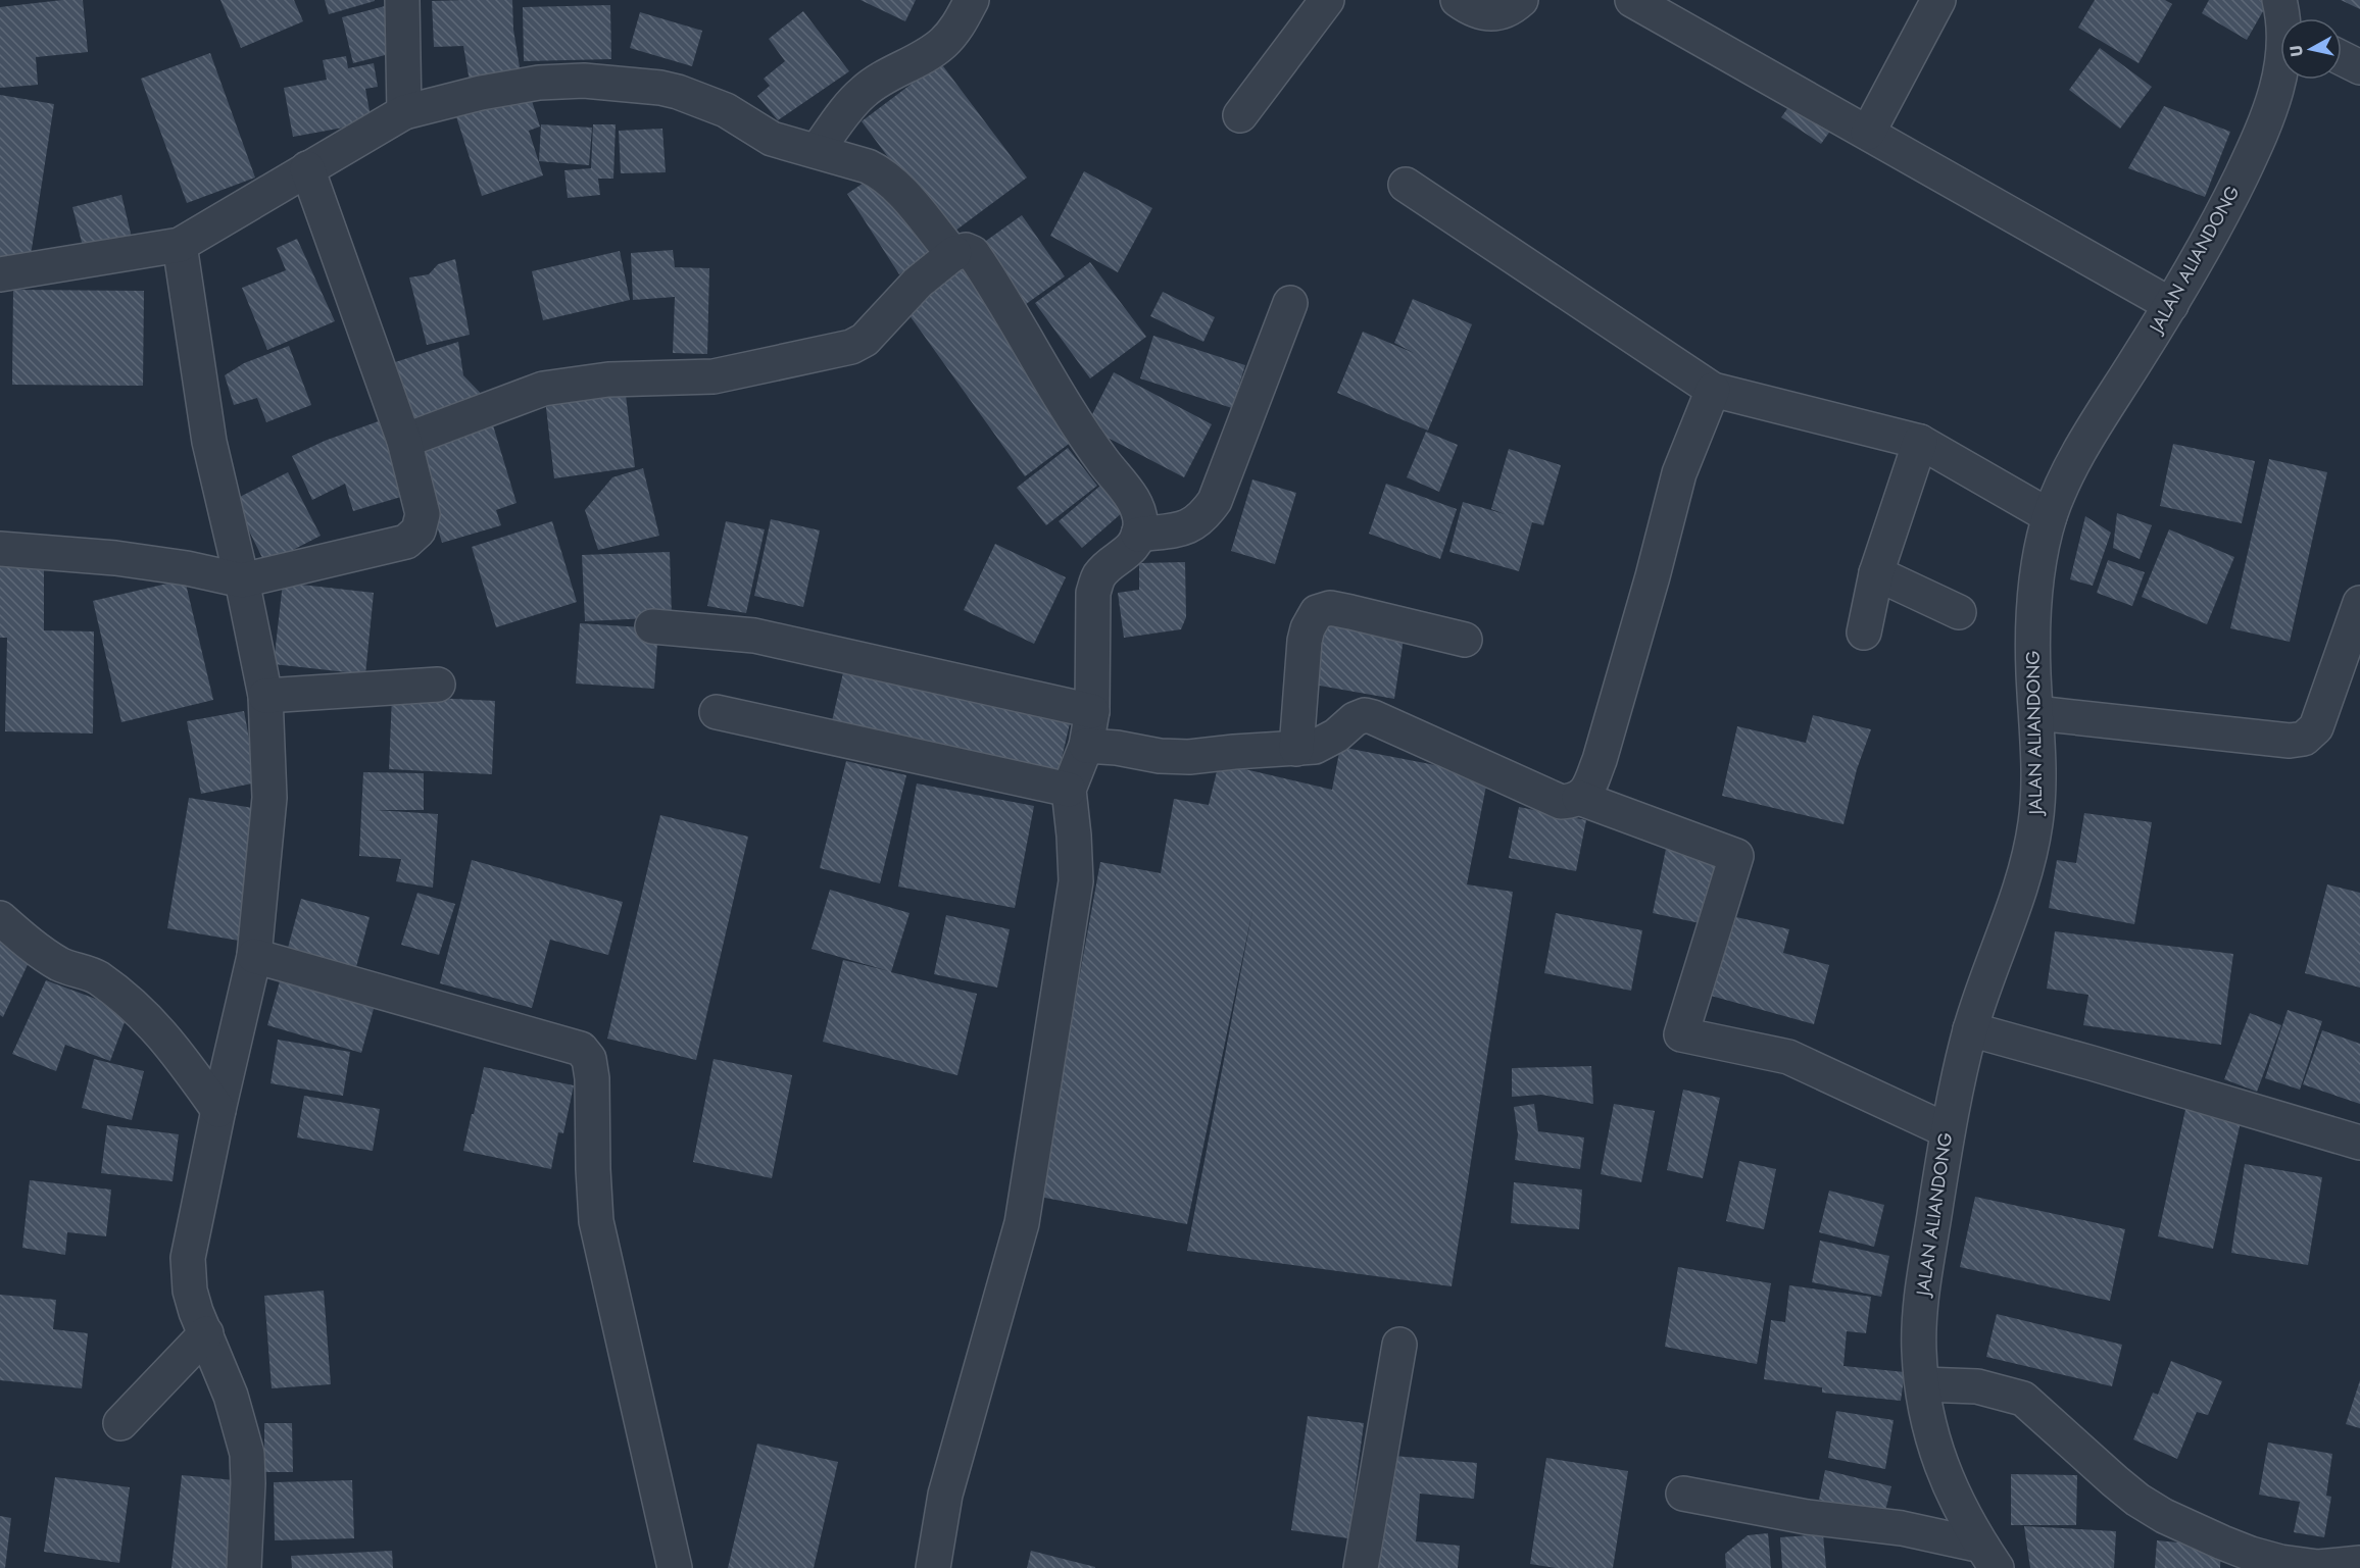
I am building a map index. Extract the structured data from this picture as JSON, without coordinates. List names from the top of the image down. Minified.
{"streets":{"street":["JALAN ALIANDONG"]},"north":"left"}
